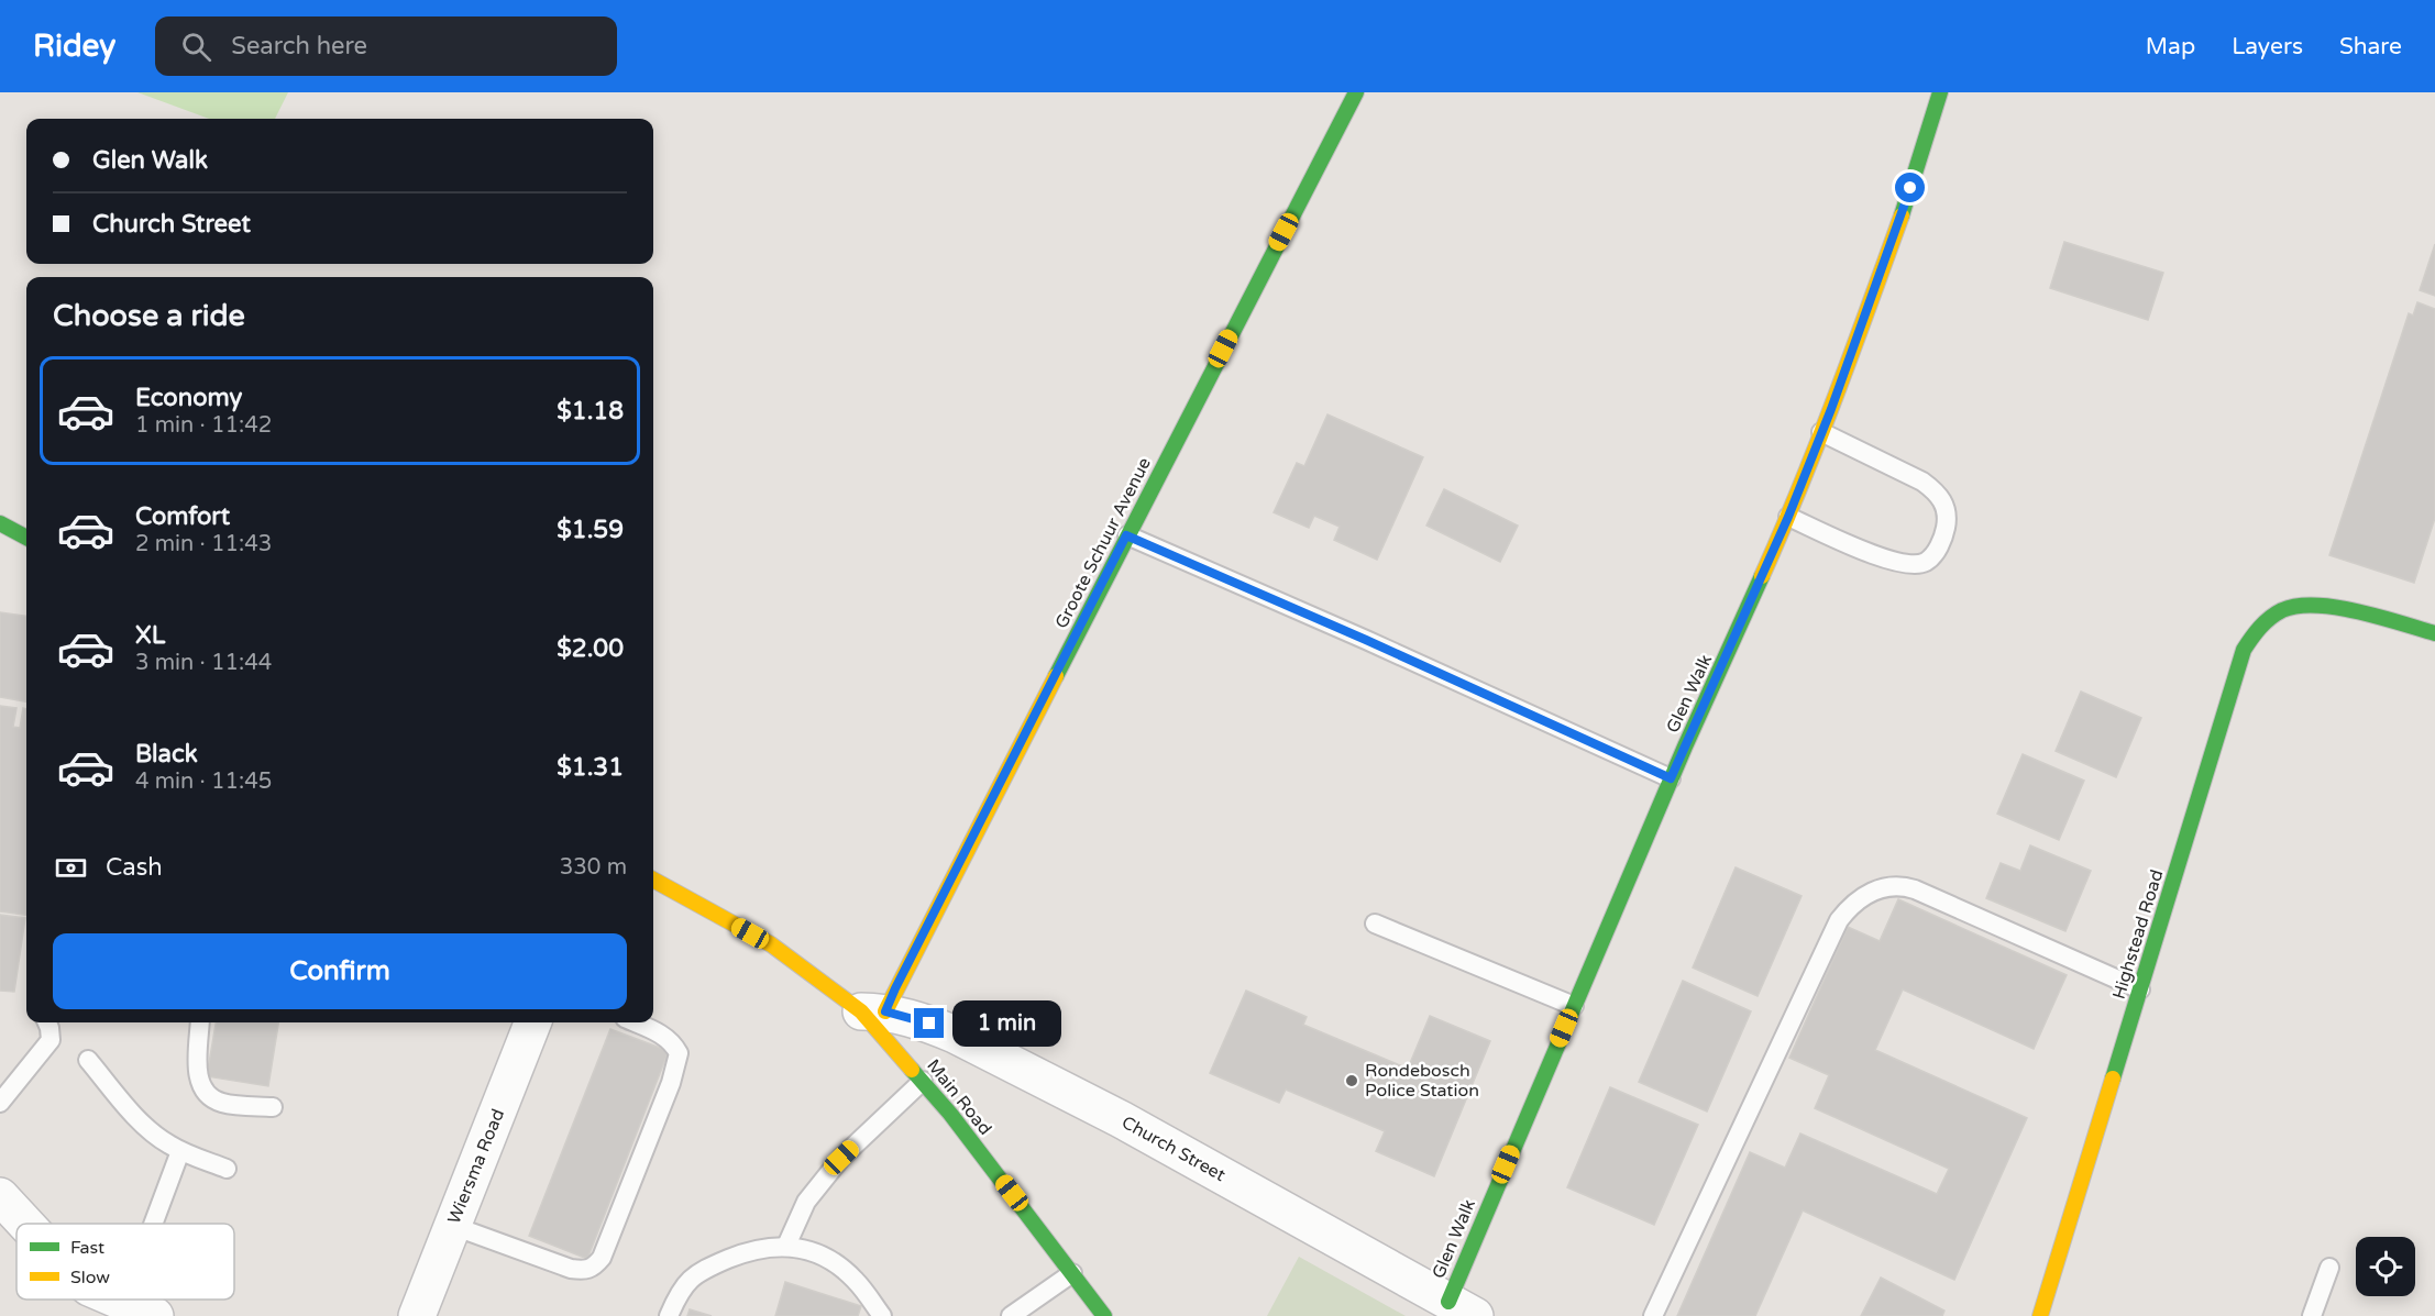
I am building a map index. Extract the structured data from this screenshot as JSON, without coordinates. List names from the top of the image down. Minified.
{"streets":{"street":["Groote Schuur Avenue","Glen Walk","Highstead Road","Main Road","Church Street","Wiersma Road"]},"crossings":[["Groote Schuur Avenue","Main Road"],["Groote Schuur Avenue","Church Street"],["Glen Walk","Church Street"],["Main Road","Church Street"]],"places":["Rondebosch Police Station"],"legend":["Fast","Slow"],"page":{"header":"Ridey","search":"Search here","nav":["Map","Layers","Share"],"banner":["Glen Walk","Church Street"],"heading":"Choose a ride","list":[{"name":"Economy","note":"1 min · 11:42","value":"$1.18"},{"name":"Comfort","note":"2 min · 11:43","value":"$1.59"},{"name":"XL","note":"3 min · 11:44","value":"$2.00"},{"name":"Black","note":"4 min · 11:45","value":"$1.31"}],"pay":["Cash","330 m"],"buttons":"Confirm","bubble":"1 min"}}
